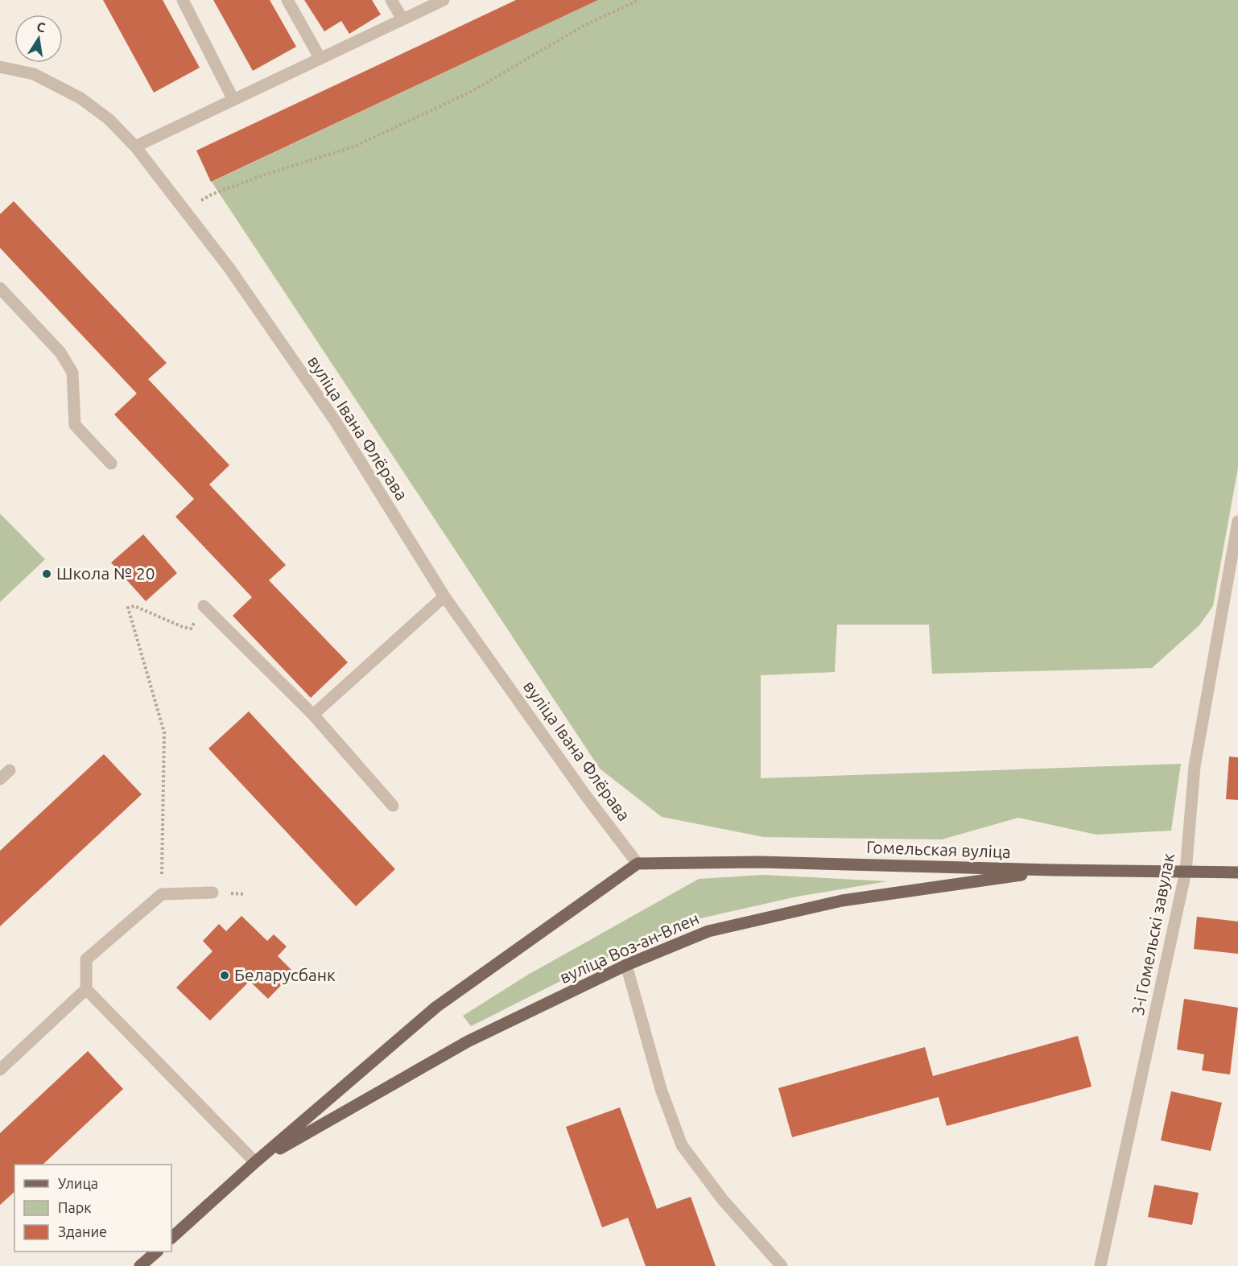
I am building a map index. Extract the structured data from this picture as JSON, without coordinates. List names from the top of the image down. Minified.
{"streets":{"main road":["Гомельская вуліца","вуліца Воз-ан-Влен"],"street":["вуліца Івана Флёрава","3-і Гомельскі завулак"]},"crossings":[["вуліца Івана Флёрава","Гомельская вуліца"],["вуліца Івана Флёрава","вуліца Воз-ан-Влен"],["Гомельская вуліца","3-і Гомельскі завулак"],["Гомельская вуліца","вуліца Воз-ан-Влен"]],"places":["Школа № 20","Беларусбанк"],"legend":["Улица","Парк","Здание"],"north":"top"}
